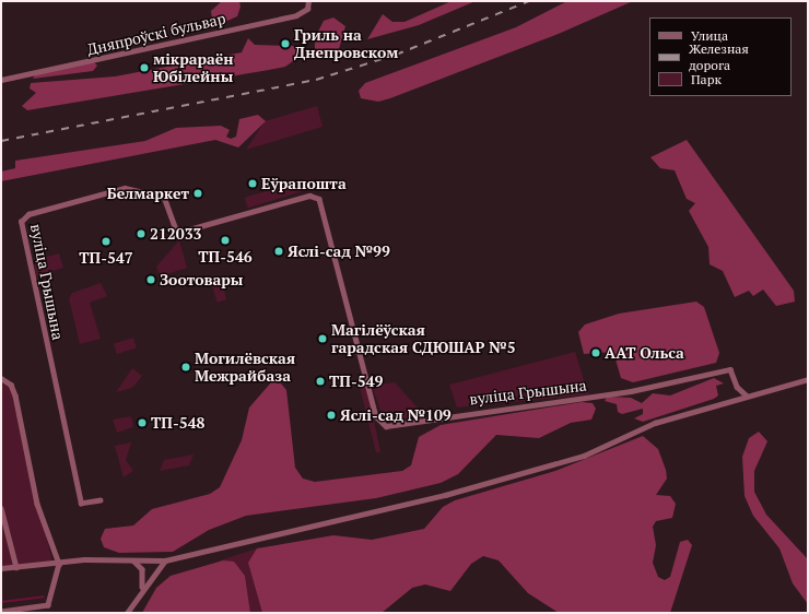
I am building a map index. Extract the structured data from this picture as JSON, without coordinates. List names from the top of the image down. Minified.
{"streets":{"street":["Дняпроўскі бульвар","вуліца Грышына"]},"places":["Гриль на Днепровском","мікрараён Юбілейны","Еўрапошта","Белмаркет","212033","ТП-546","ТП-547","Яслі-сад №99","Зоотовары","Магілёўская гарадская СДЮШАР №5","ААТ Ольса","Могилёвская Межрайбаза","ТП-549","Яслі-сад №109","ТП-548"],"legend":["Улица","Железная дорога","Парк"]}
